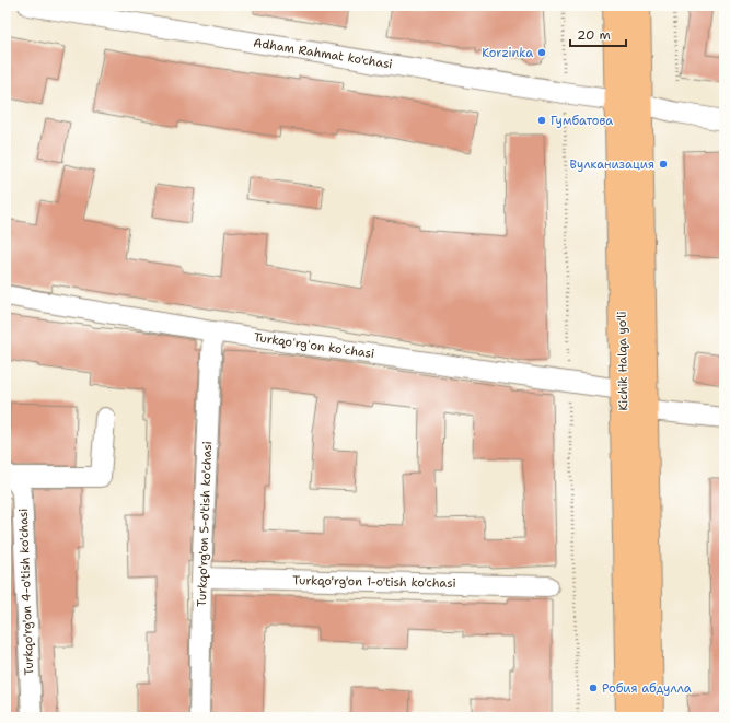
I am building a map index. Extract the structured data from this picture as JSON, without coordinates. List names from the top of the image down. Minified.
{"streets":{"highway":["Kichik Halqa yo'li"],"street":["Adham Rahmat ko'chasi","Turkqoʻrgʻon koʻchasi","Turkqo'rg'on 5-o'tish ko'chasi","Turkqo'rg'on 1-o'tish ko'chasi","Turkqo'rg'on 4-o'tish ko'chasi"]},"crossings":[["Adham Rahmat ko'chasi","Kichik Halqa yo'li"],["Turkqoʻrgʻon koʻchasi","Kichik Halqa yo'li"],["Turkqoʻrgʻon koʻchasi","Turkqo'rg'on 5-o'tish ko'chasi"],["Turkqo'rg'on 5-o'tish ko'chasi","Turkqo'rg'on 1-o'tish ko'chasi"]],"places":["Korzinka","Гумбатова","Вулканизация","Робия абдулла"],"scale_bar":"20 m"}
